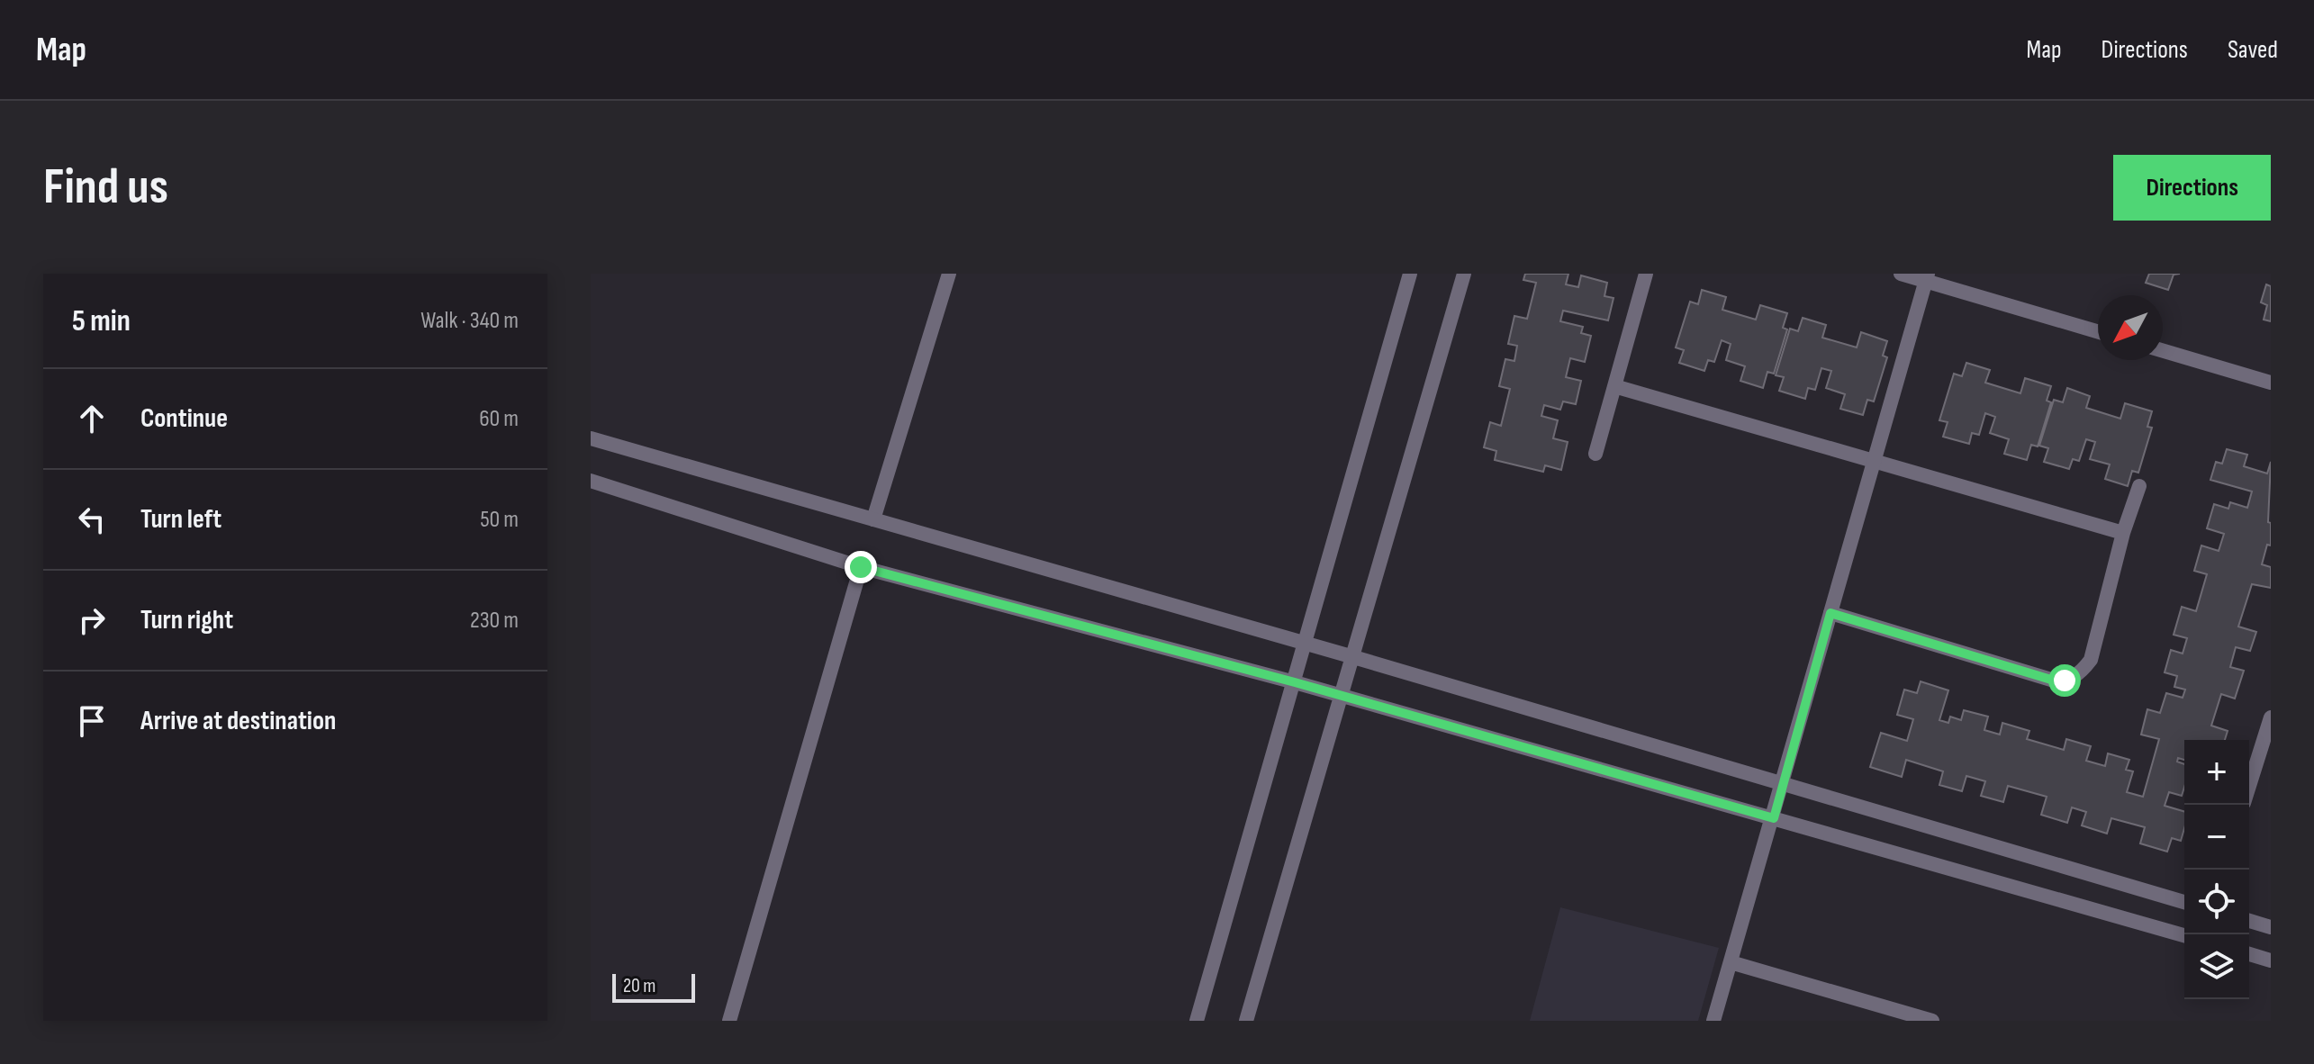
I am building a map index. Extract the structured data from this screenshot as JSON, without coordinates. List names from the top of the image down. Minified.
{"scale_bar":"20 m","north":"bottom left","page":{"header":"Map","nav":["Map","Directions","Saved"],"buttons":"Directions","title":"Find us","heading":["5 min","Walk · 340 m"],"list":[["Continue","60 m"],["Turn left","50 m"],["Turn right","230 m"],"Arrive at destination"],"map_buttons":["+","−"],"scale":"20 m"}}
